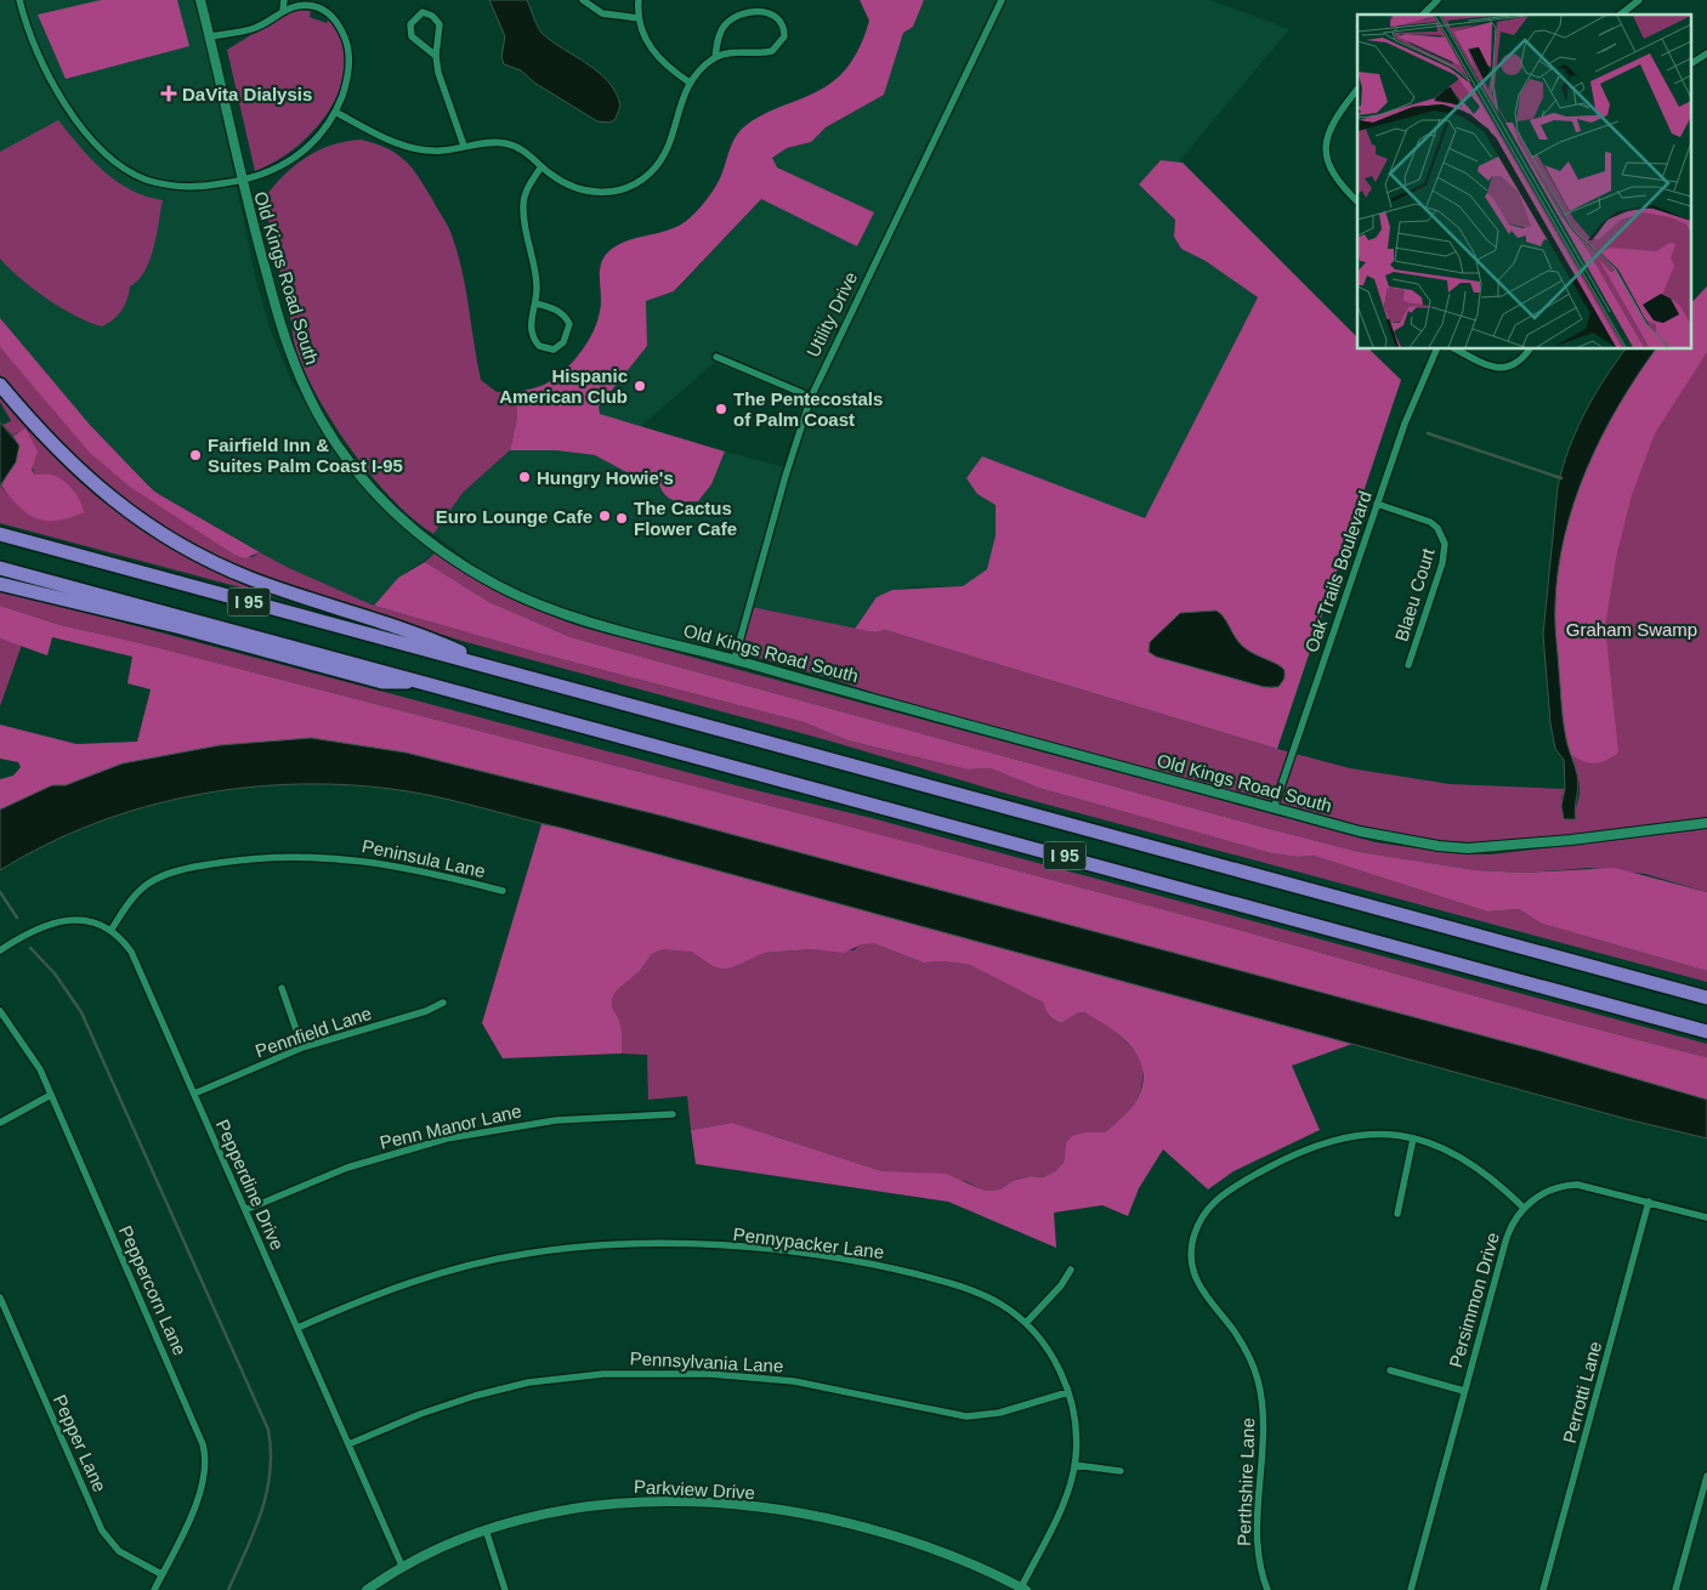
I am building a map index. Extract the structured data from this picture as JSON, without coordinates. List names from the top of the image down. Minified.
{"streets":{"highway":["I 95"],"street":["Old Kings Road South","Utility Drive","Oak Trails Boulevard","Blaeu Court","Peninsula Lane","Pennfield Lane","Penn Manor Lane","Pepperdine Drive","Pennypacker Lane","Peppercorn Lane","Persimmon Drive","Pennsylvania Lane","Perrotti Lane","Pepper Lane","Perthshire Lane","Parkview Drive"]},"crossings":[["Old Kings Road South","Utility Drive"],["Old Kings Road South","Oak Trails Boulevard"],["Oak Trails Boulevard","Blaeu Court"],["Peninsula Lane","Pepperdine Drive"],["Pennfield Lane","Pepperdine Drive"],["Penn Manor Lane","Pepperdine Drive"],["Pepperdine Drive","Pennypacker Lane"],["Pepperdine Drive","Pennsylvania Lane"],["Pepperdine Drive","Parkview Drive"],["Pennypacker Lane","Pennsylvania Lane"],["Pennypacker Lane","Parkview Drive"],["Peppercorn Lane","Pepper Lane"],["Persimmon Drive","Perrotti Lane"],["Persimmon Drive","Perthshire Lane"]],"parks":["Graham Swamp"],"places":{"health":["DaVita Dialysis"],"other":["Hispanic American Club","The Pentecostals of Palm Coast","Fairfield Inn & Suites Palm Coast I-95","Hungry Howie's","Euro Lounge Cafe","The Cactus Flower Cafe"]}}
